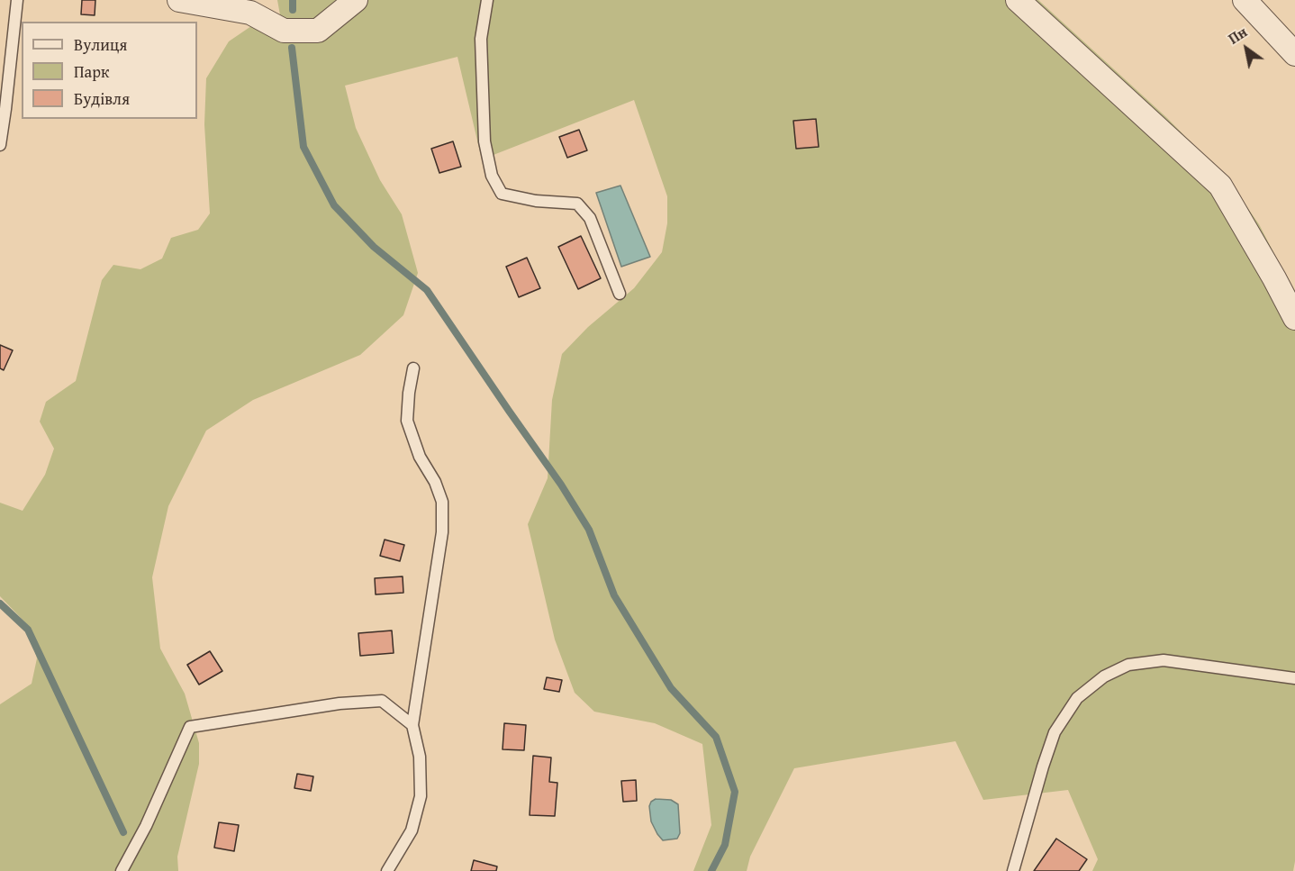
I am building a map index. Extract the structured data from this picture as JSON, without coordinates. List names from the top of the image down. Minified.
{"legend":["Вулиця","Парк","Будівля"],"north":"top left"}
